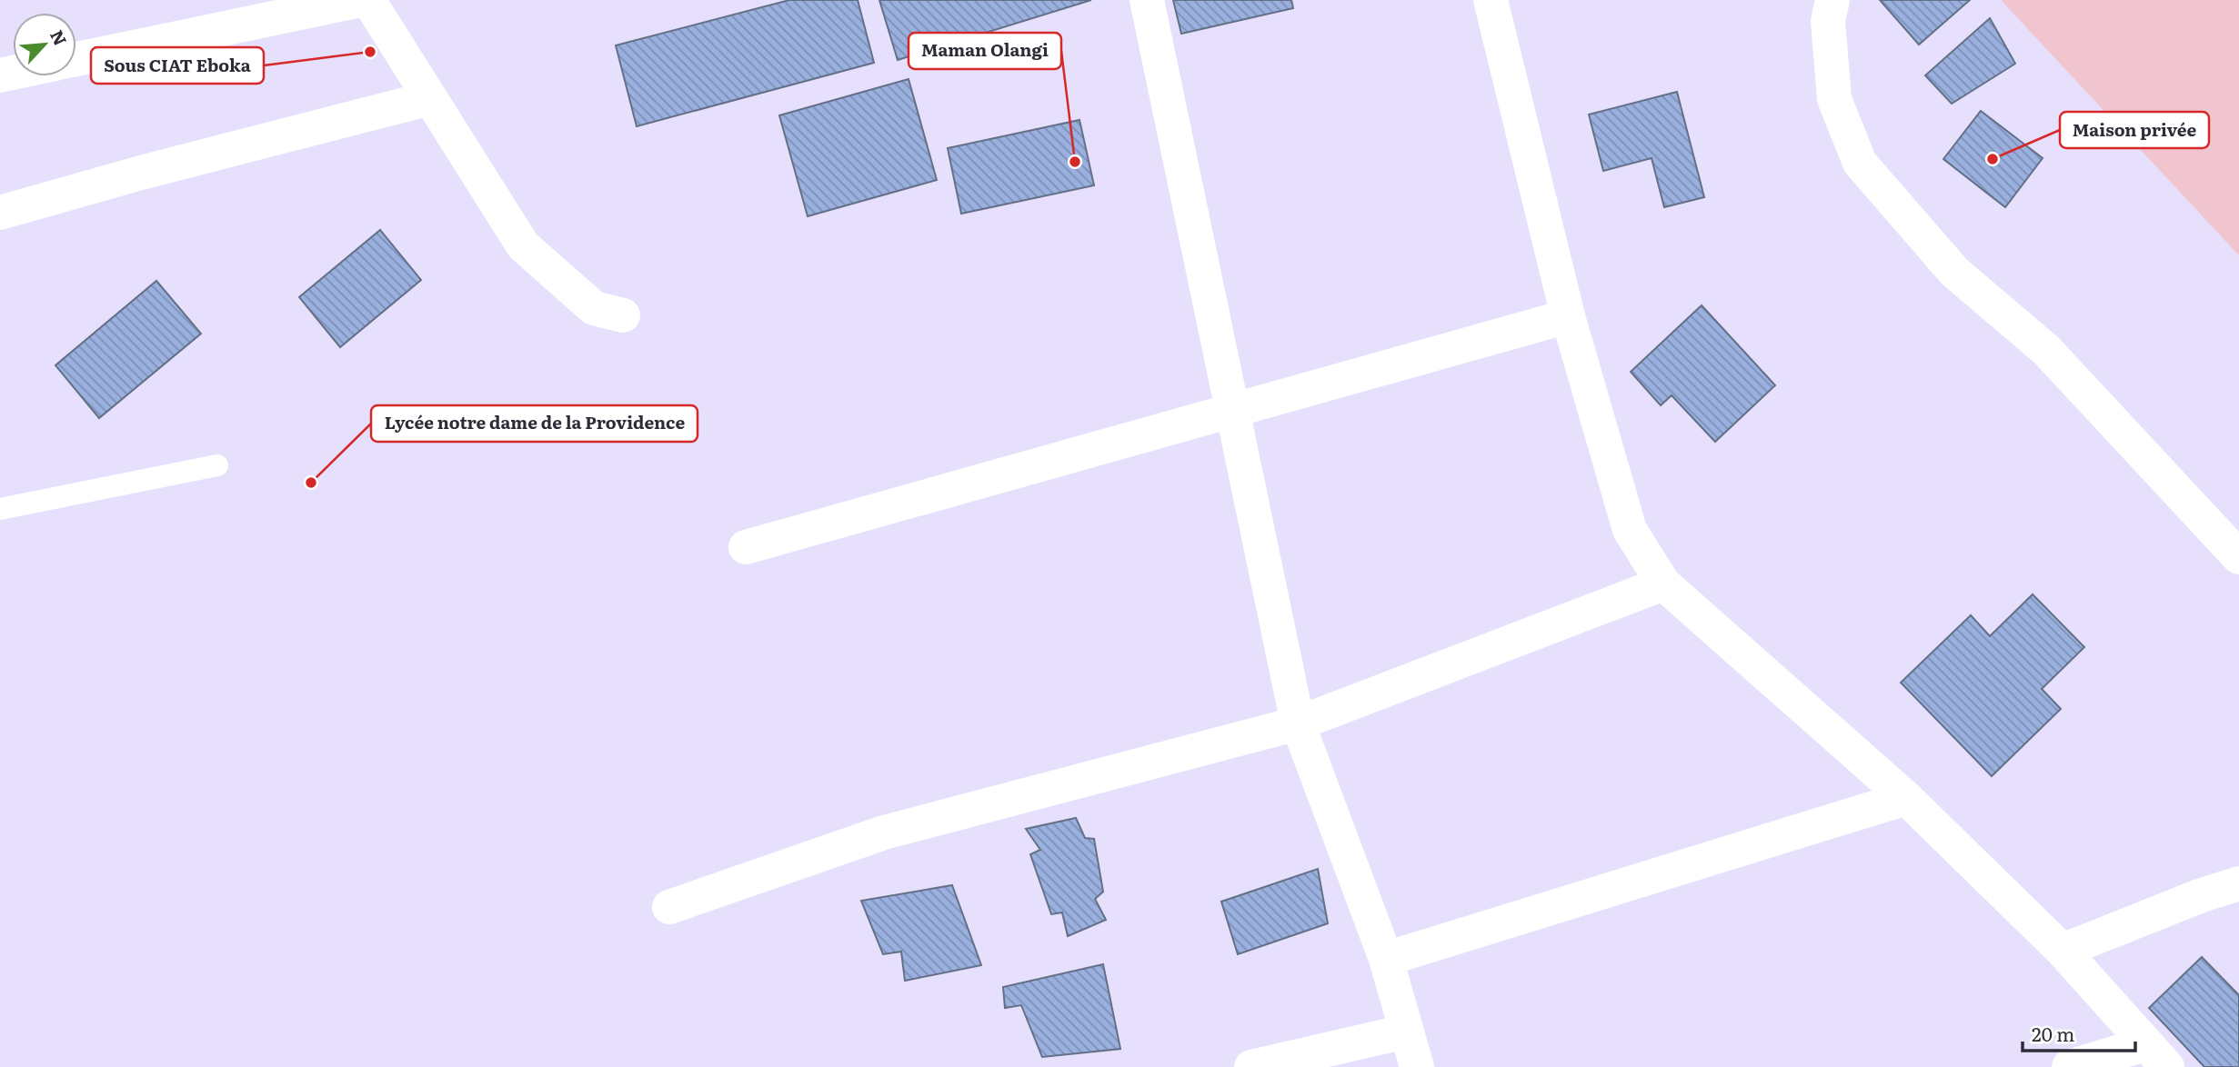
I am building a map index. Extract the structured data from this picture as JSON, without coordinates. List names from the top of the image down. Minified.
{"places":["Sous CIAT Eboka","Maison privée","Maman Olangi","Lycée notre dame de la Providence"],"scale_bar":"20 m","north":"top right"}
